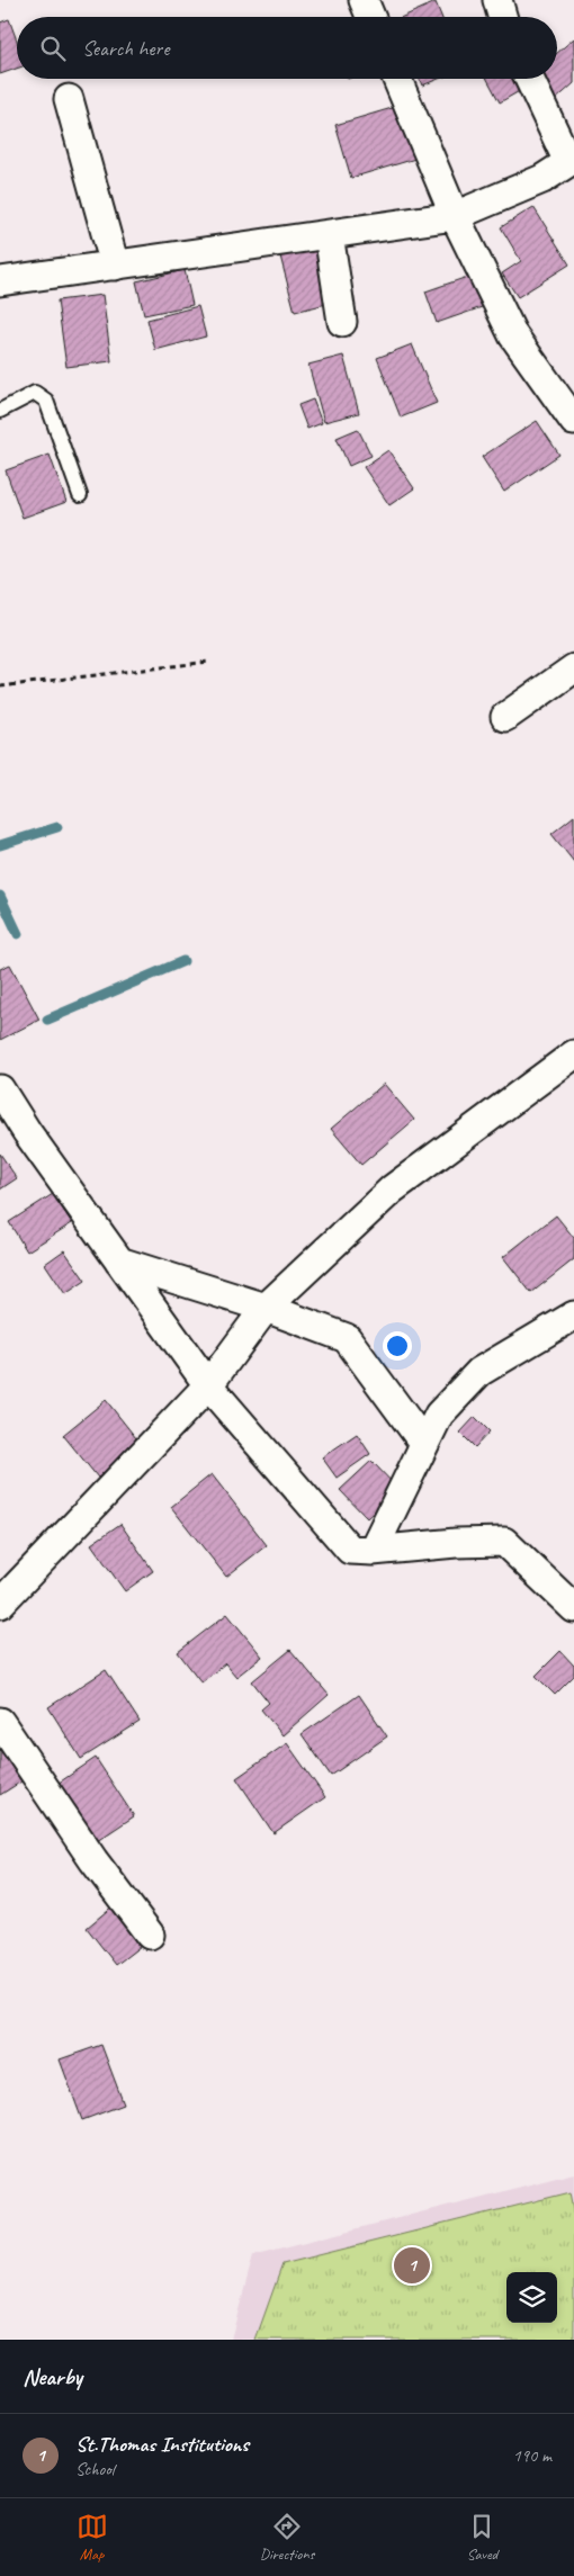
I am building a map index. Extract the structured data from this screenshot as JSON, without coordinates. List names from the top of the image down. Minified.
{"page":{"search":"Search here","pins":"1","heading":"Nearby","list":[{"mark":"1","name":"St.Thomas Institutions","note":"School","value":"190 m"}],"nav":["Map","Directions","Saved"]}}
